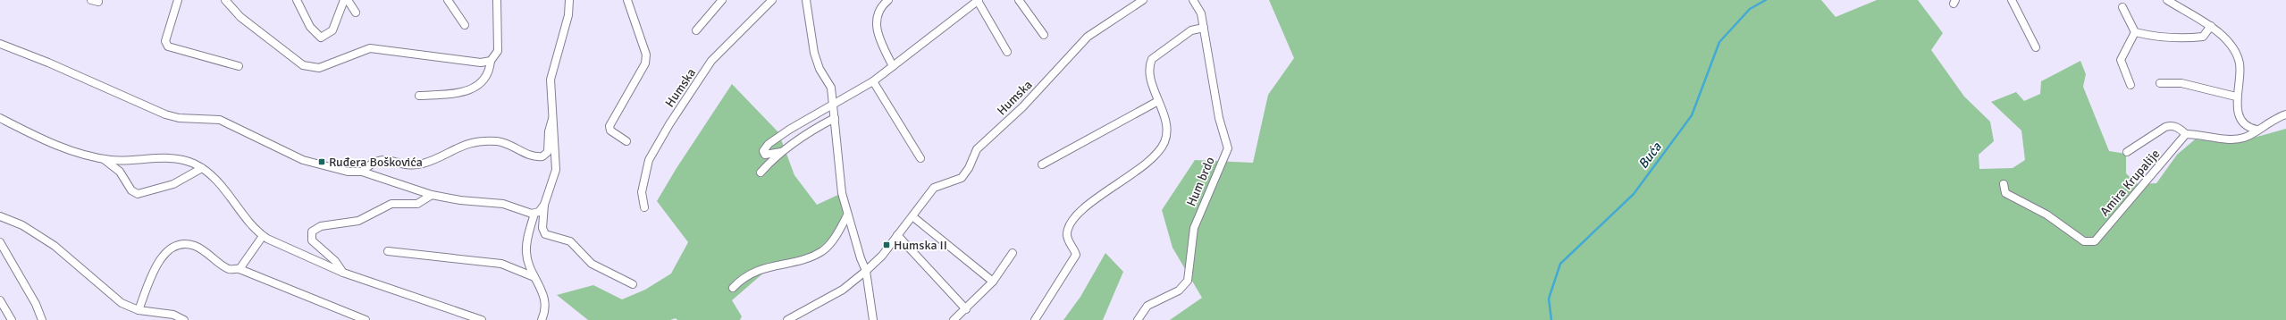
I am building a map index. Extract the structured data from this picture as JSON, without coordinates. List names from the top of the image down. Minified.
{"streets":{"street":["Humska","Hum brdo","Amira Krupalije"]},"water":["Buća"],"places":{"transit":["Ruđera Boškovića","Humska II"]}}
